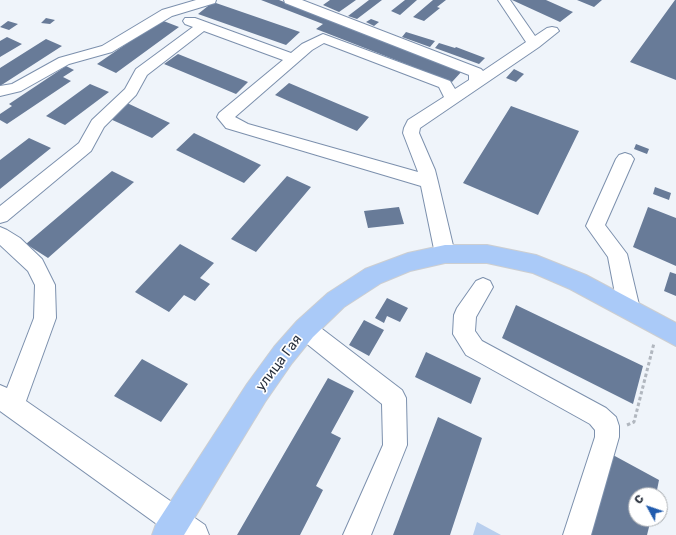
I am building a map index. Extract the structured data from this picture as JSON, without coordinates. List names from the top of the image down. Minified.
{"streets":{"main road":["улица Гая"]},"north":"top left"}
